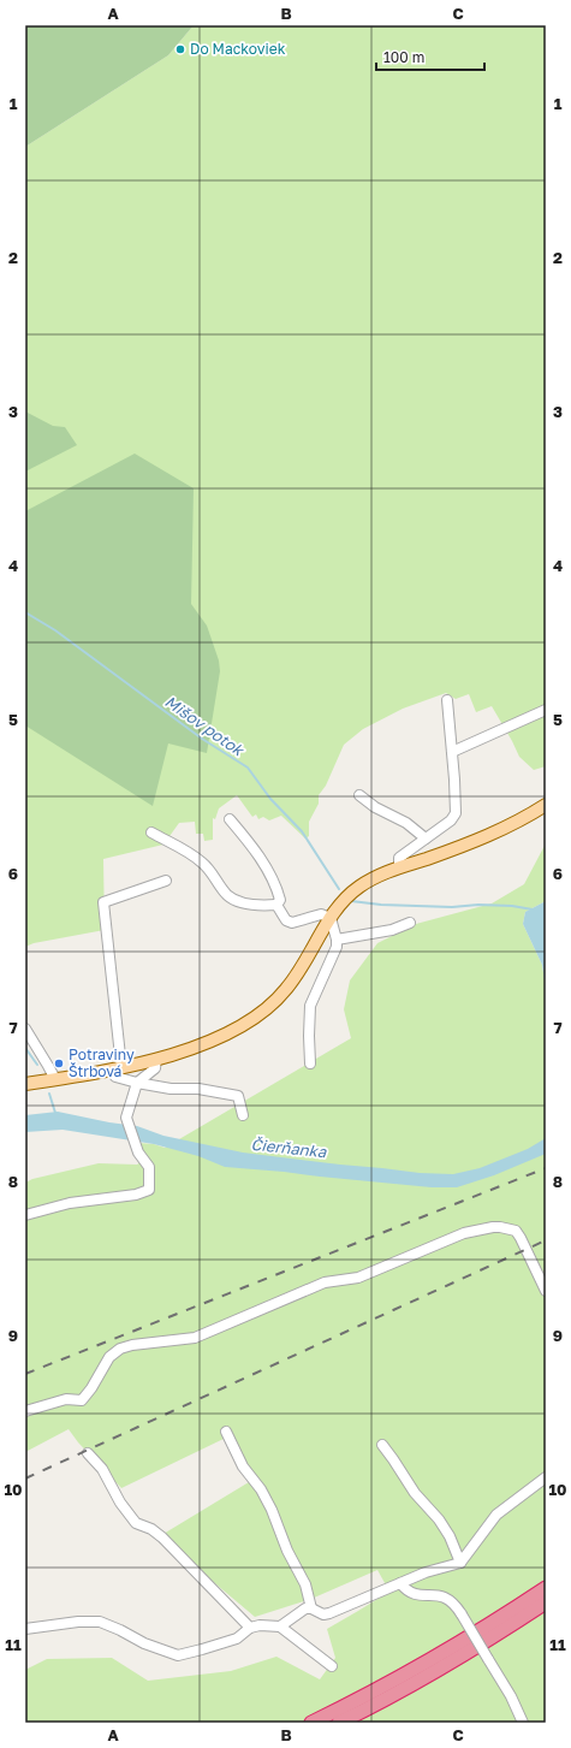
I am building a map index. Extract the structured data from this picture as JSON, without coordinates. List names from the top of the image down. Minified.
{"water":["Mišov potok","Čierňanka"],"places":["Do Mackoviek","Potraviny Štrbová"],"scale_bar":"100 m","grid":{"columns":["A","B","C"],"rows":["1","2","3","4","5","6","7","8","9","10","11"]}}
